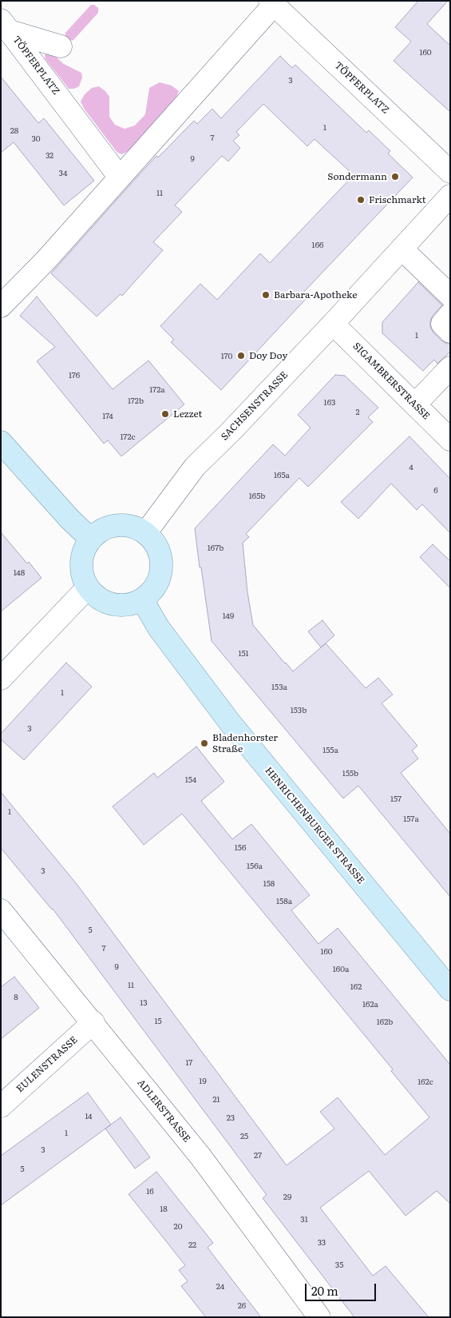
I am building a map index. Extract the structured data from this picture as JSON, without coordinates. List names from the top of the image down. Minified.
{"streets":{"main road":["HENRICHENBURGER STRASSE"],"street":["TÖPFERPLATZ","SIGAMBRERSTRASSE","SACHSENSTRASSE","EULENSTRASSE","ADLERSTRASSE"]},"crossings":[["SIGAMBRERSTRASSE","SACHSENSTRASSE"],["SACHSENSTRASSE","HENRICHENBURGER STRASSE"],["EULENSTRASSE","ADLERSTRASSE"]],"places":["Sondermann","Frischmarkt","Barbara-Apotheke","Doy Doy","Lezzet","Bladenhorster Straße"],"house_numbers":["160","3","1","28","7","30","32","9","34","11","166","1","170","176","172a","172b","163","2","174","172c","4","165a","6","165b","167b","148","149","151","153a","1","153b","3","155a","155b","154","157","1","157a","156","156a","3","158","158a","5","7","160","9","160a","11","162","8","13","162a","15","162b","17","19","162c","21","14","23","1","25","3","27","5","16","29","18","31","20","33","22","35","24","26"],"scale_bar":"20 m"}
